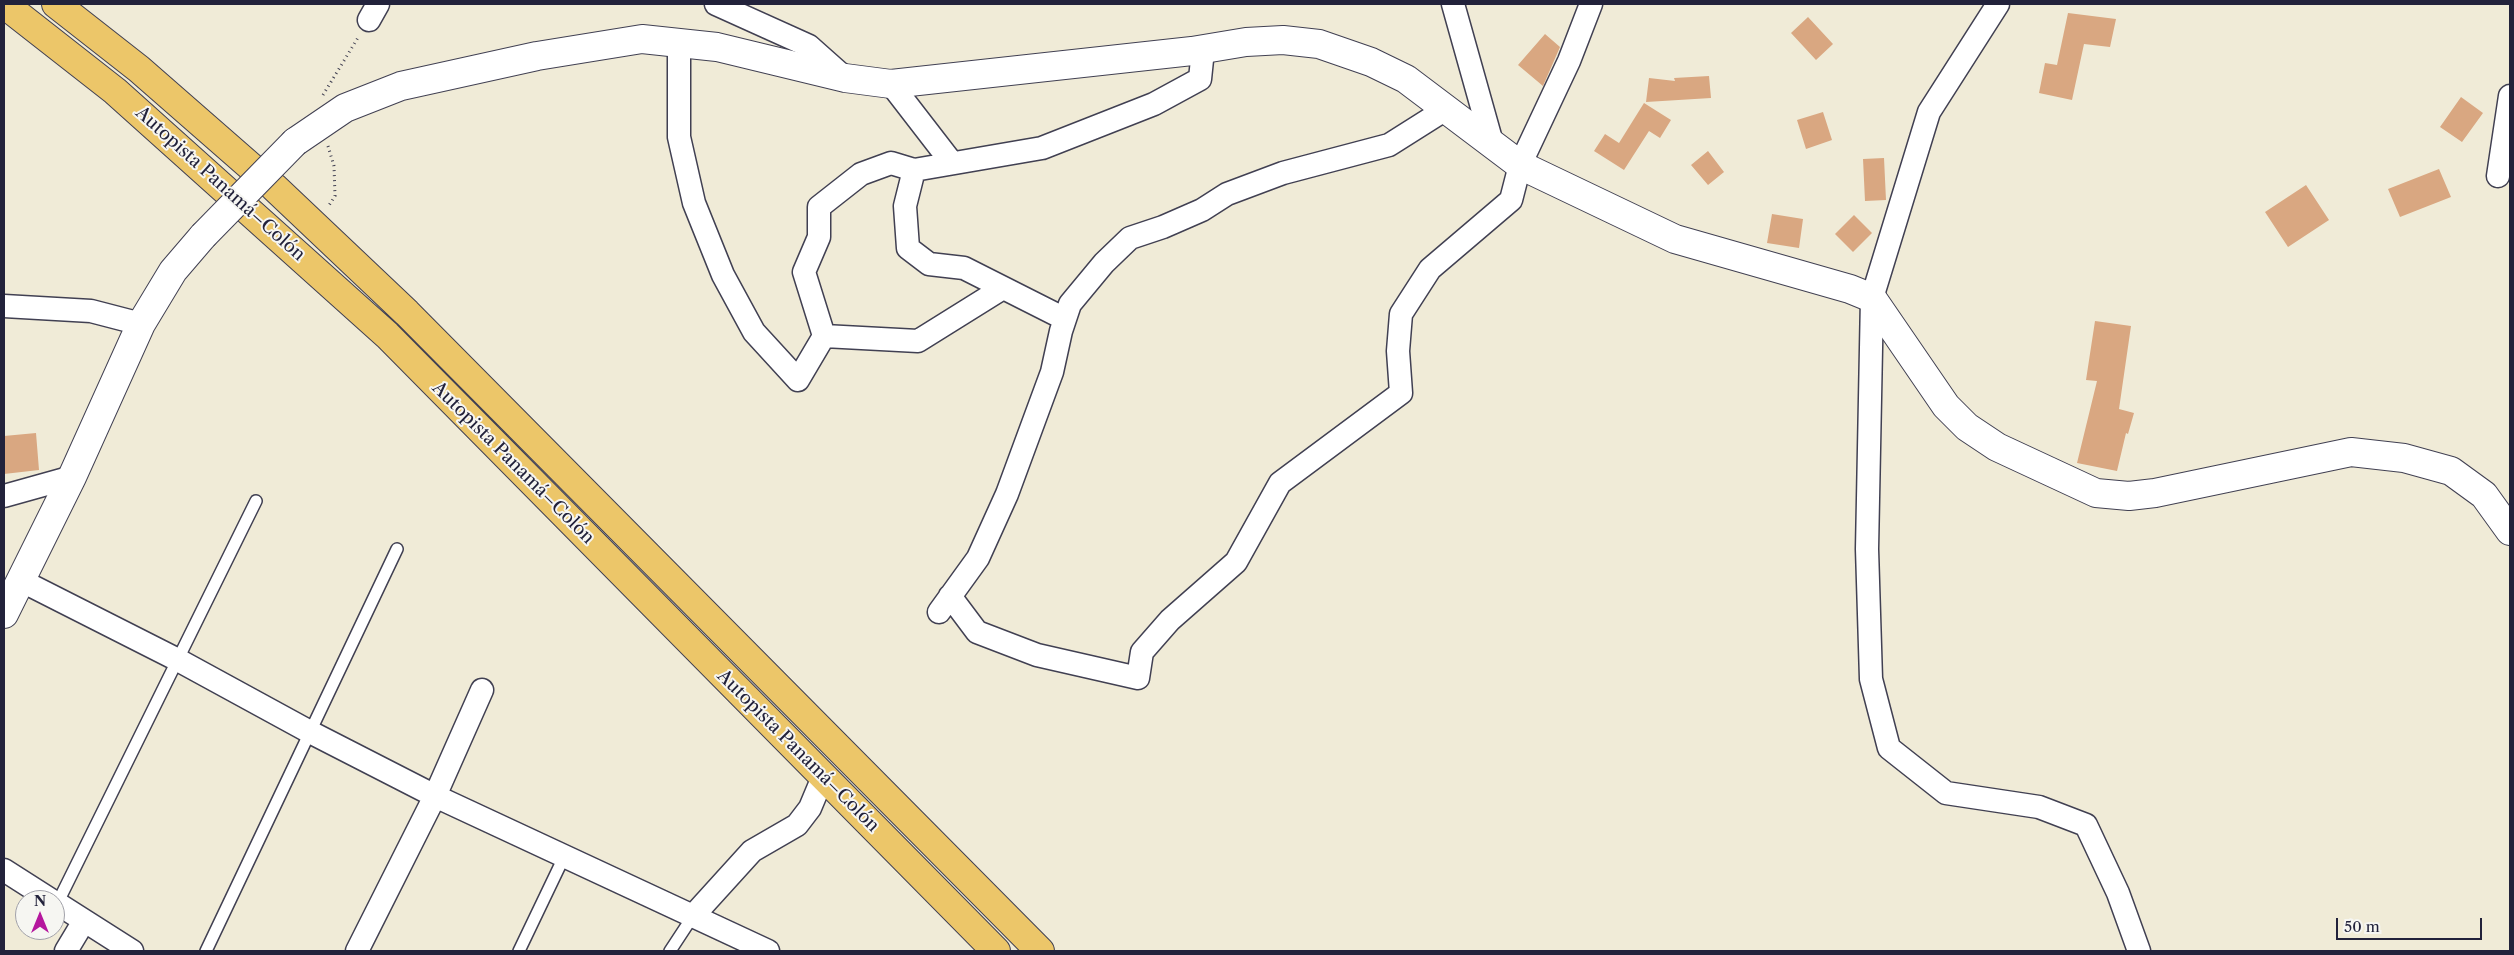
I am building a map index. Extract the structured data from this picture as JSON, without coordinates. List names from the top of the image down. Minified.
{"streets":{"highway":["Autopista Panamá–Colón"]},"scale_bar":"50 m","north":"top"}
